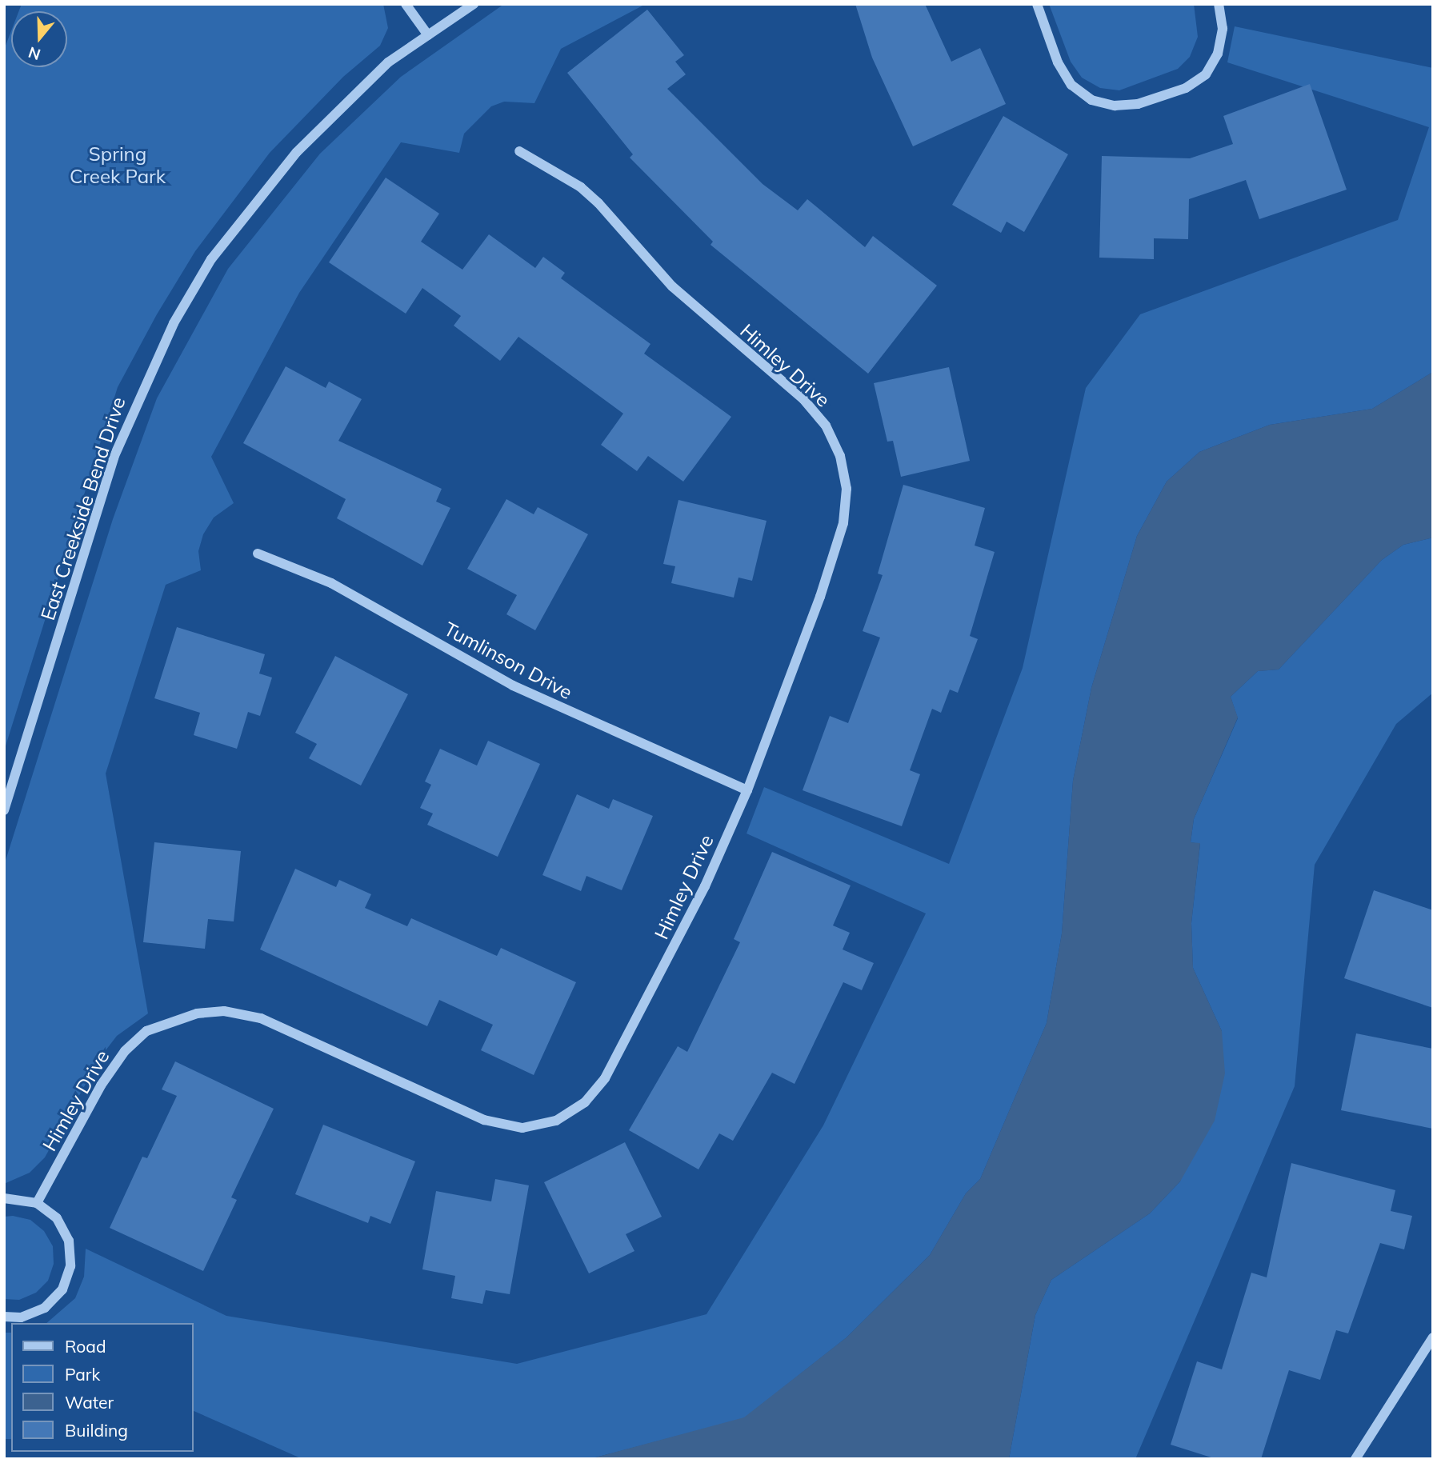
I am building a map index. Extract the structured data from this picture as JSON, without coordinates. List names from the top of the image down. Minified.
{"streets":{"street":["Himley Drive","East Creekside Bend Drive","Tumlinson Drive"]},"crossings":[["Himley Drive","Tumlinson Drive"]],"parks":["Spring Creek Park"],"legend":["Road","Park","Water","Building"],"north":"bottom"}
